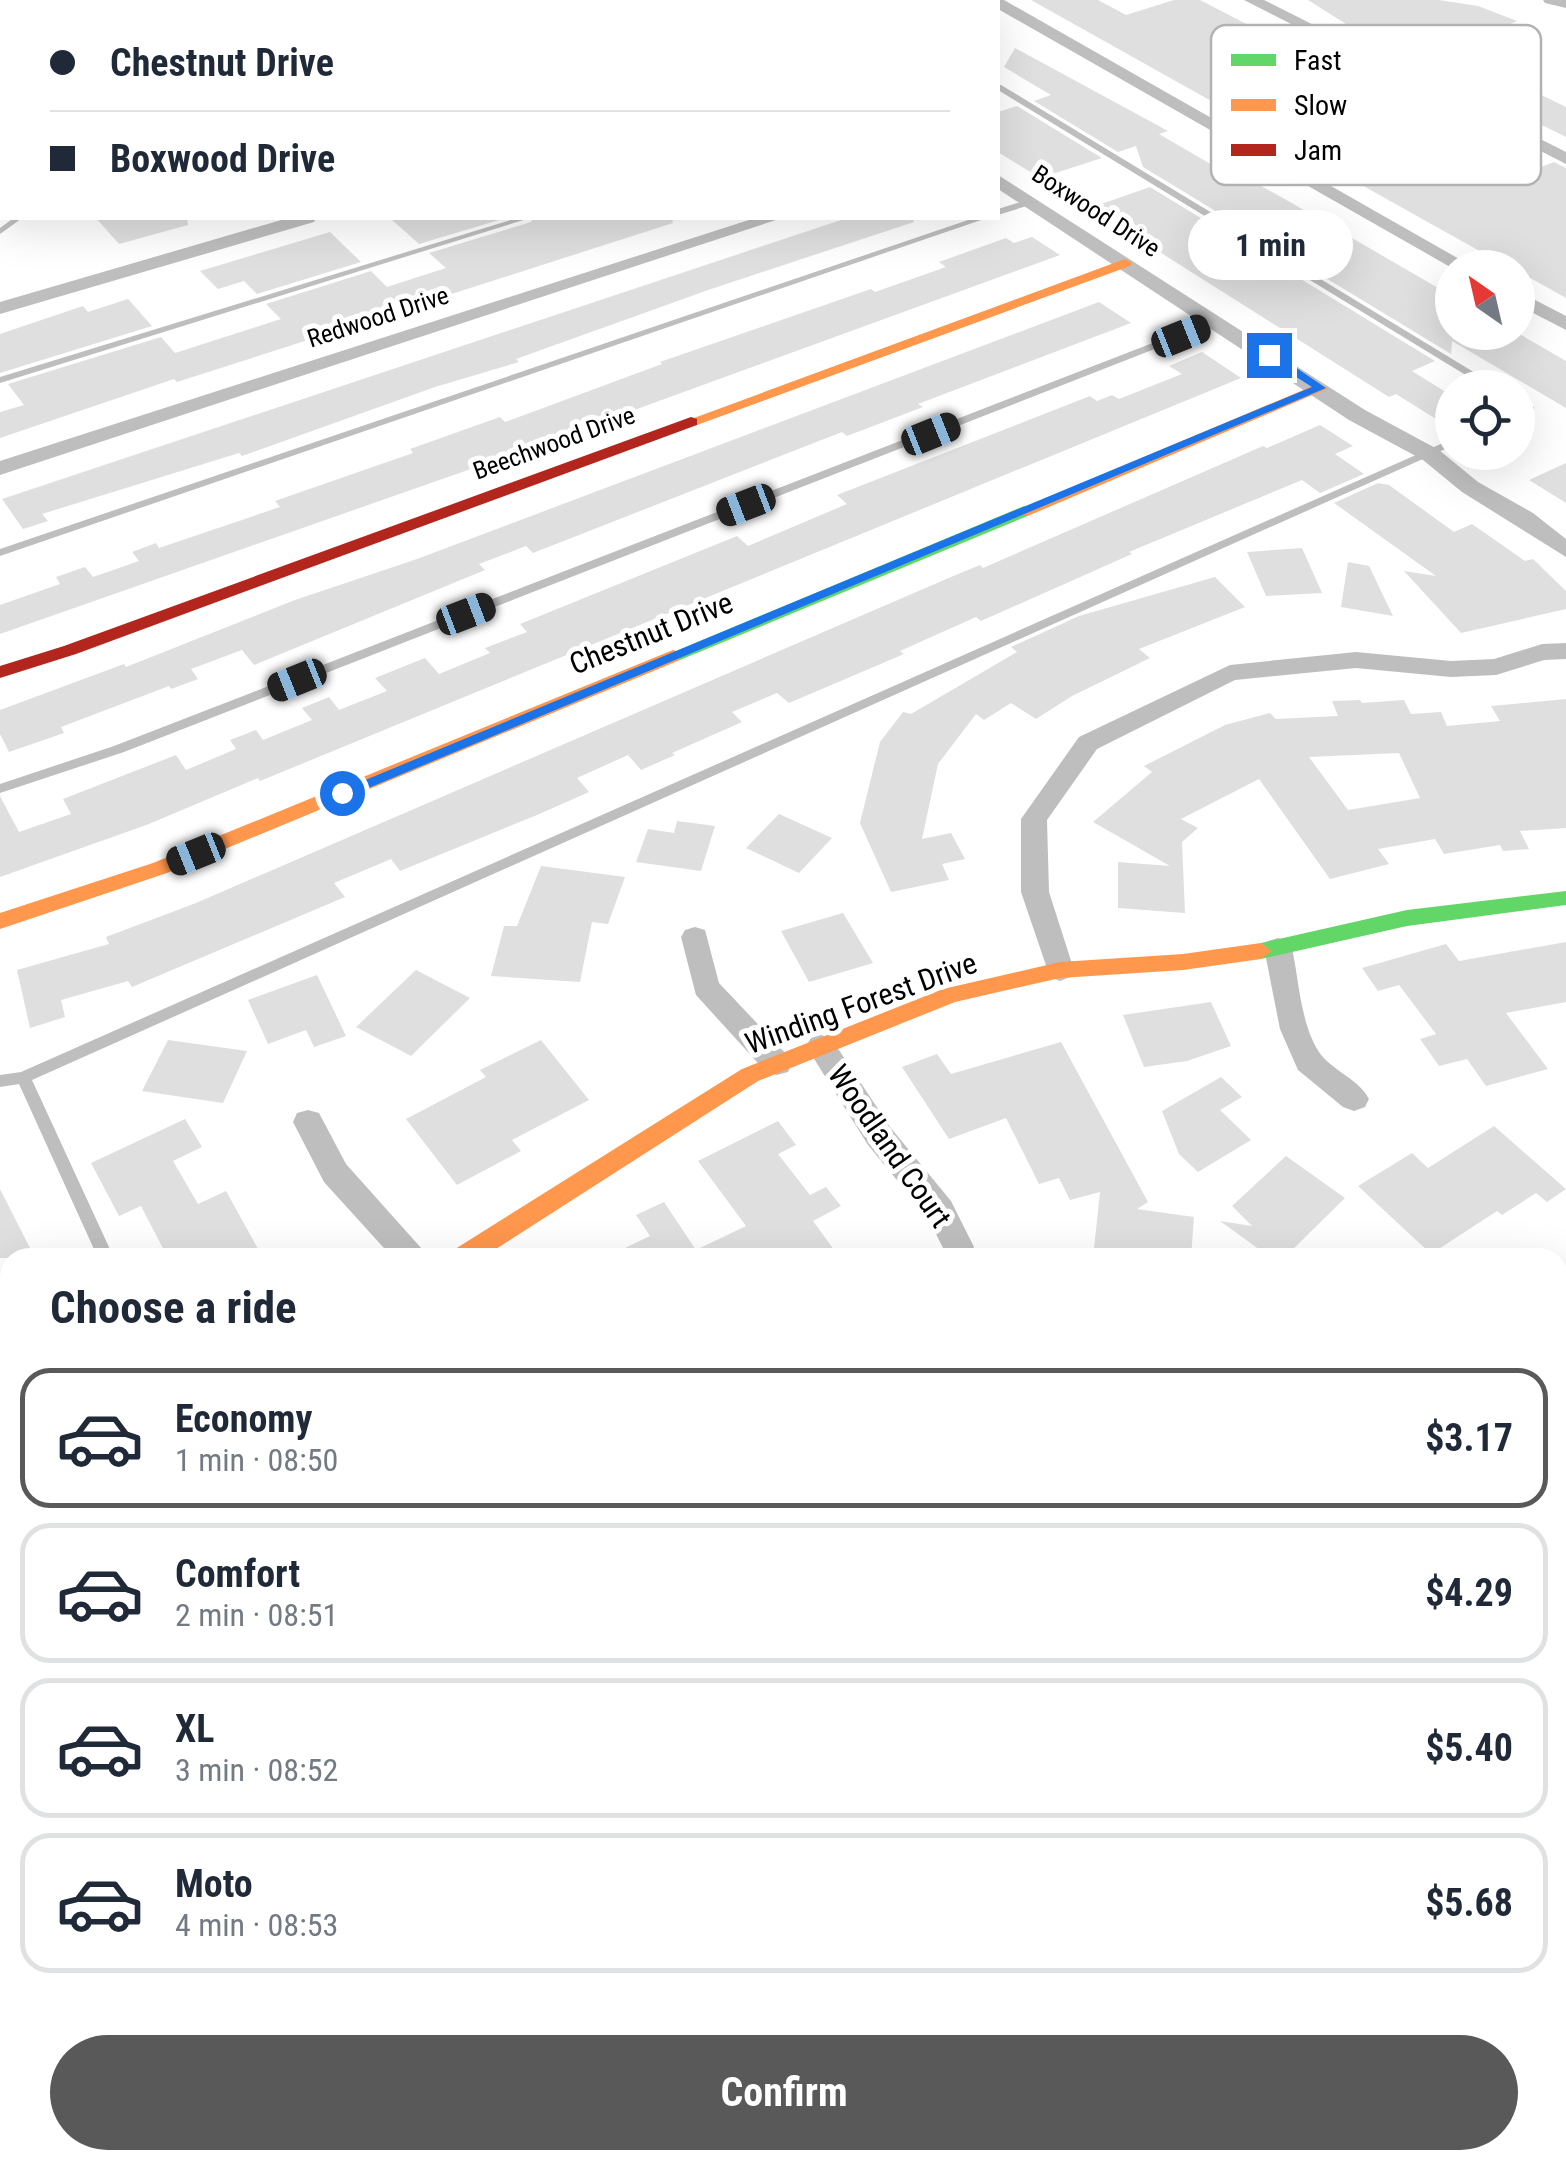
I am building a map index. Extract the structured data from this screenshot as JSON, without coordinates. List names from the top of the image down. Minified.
{"streets":{"street":["Boxwood Drive","Redwood Drive","Beechwood Drive","Chestnut Drive","Winding Forest Drive","Woodland Court"]},"crossings":[["Boxwood Drive","Beechwood Drive"],["Boxwood Drive","Chestnut Drive"],["Winding Forest Drive","Woodland Court"]],"legend":["Fast","Slow","Jam"],"north":"top left","page":{"banner":["Chestnut Drive","Boxwood Drive"],"bubble":"1 min","heading":"Choose a ride","list":[{"name":"Economy","note":"1 min · 08:50","value":"$3.17"},{"name":"Comfort","note":"2 min · 08:51","value":"$4.29"},{"name":"XL","note":"3 min · 08:52","value":"$5.40"},{"name":"Moto","note":"4 min · 08:53","value":"$5.68"}],"buttons":"Confirm"}}
